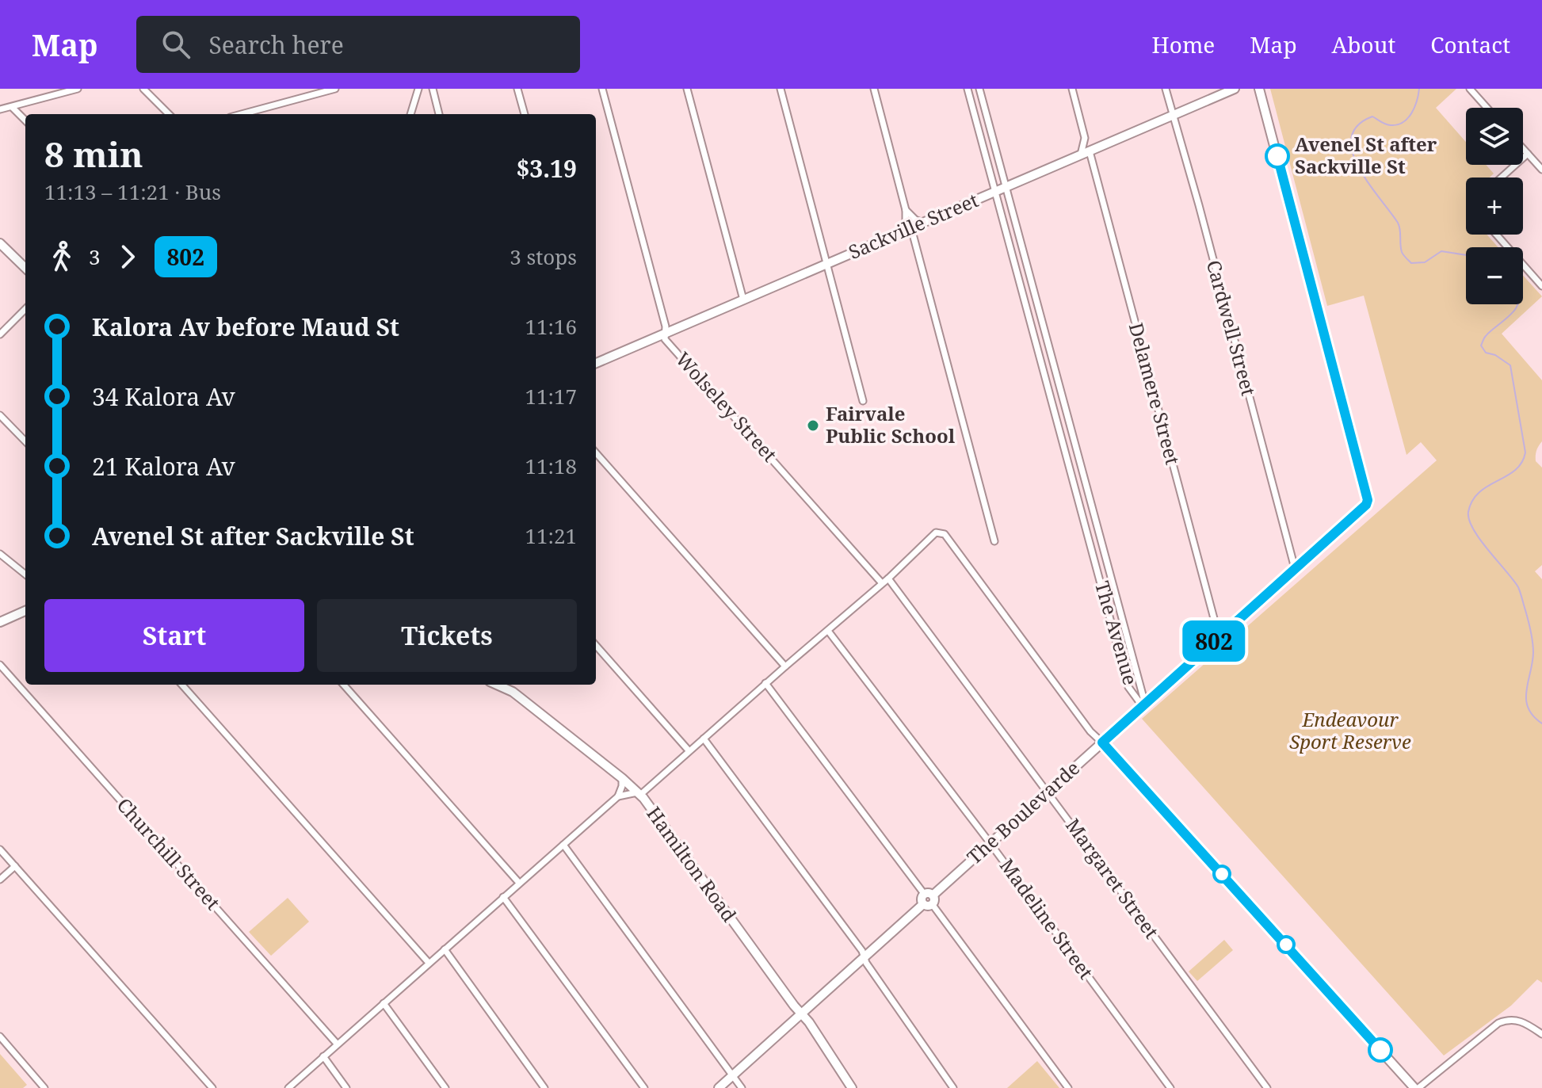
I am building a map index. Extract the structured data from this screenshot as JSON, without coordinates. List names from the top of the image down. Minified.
{"streets":{"street":["Sackville Street","Cardwell Street","Delamere Street","Wolseley Street","The Avenue","The Boulevarde","Churchill Street","Hamilton Road","Margaret Street","Madeline Street"]},"crossings":[["Sackville Street","Cardwell Street"],["Sackville Street","Delamere Street"],["Sackville Street","Wolseley Street"],["Sackville Street","The Avenue"],["Cardwell Street","The Boulevarde"],["Delamere Street","The Boulevarde"],["The Avenue","The Boulevarde"],["The Boulevarde","Hamilton Road"],["The Boulevarde","Margaret Street"],["The Boulevarde","Madeline Street"]],"parks":["Endeavour Sport Reserve"],"places":["Avenel St after Sackville St","Fairvale Public School"],"lines":["bus line 802"],"page":{"header":"Map","search":"Search here","nav":["Home","Map","About","Contact"],"on_map":"802","map_buttons":["+","−"],"heading":["8 min","11:13 – 11:21 · Bus","$3.19"],"legs":["3","802","3 stops"],"list":[{"name":"Kalora Av before Maud St","value":"11:16"},{"name":"34 Kalora Av","value":"11:17"},{"name":"21 Kalora Av","value":"11:18"},{"name":"Avenel St after Sackville St","value":"11:21"}],"buttons":["Start","Tickets"]}}
